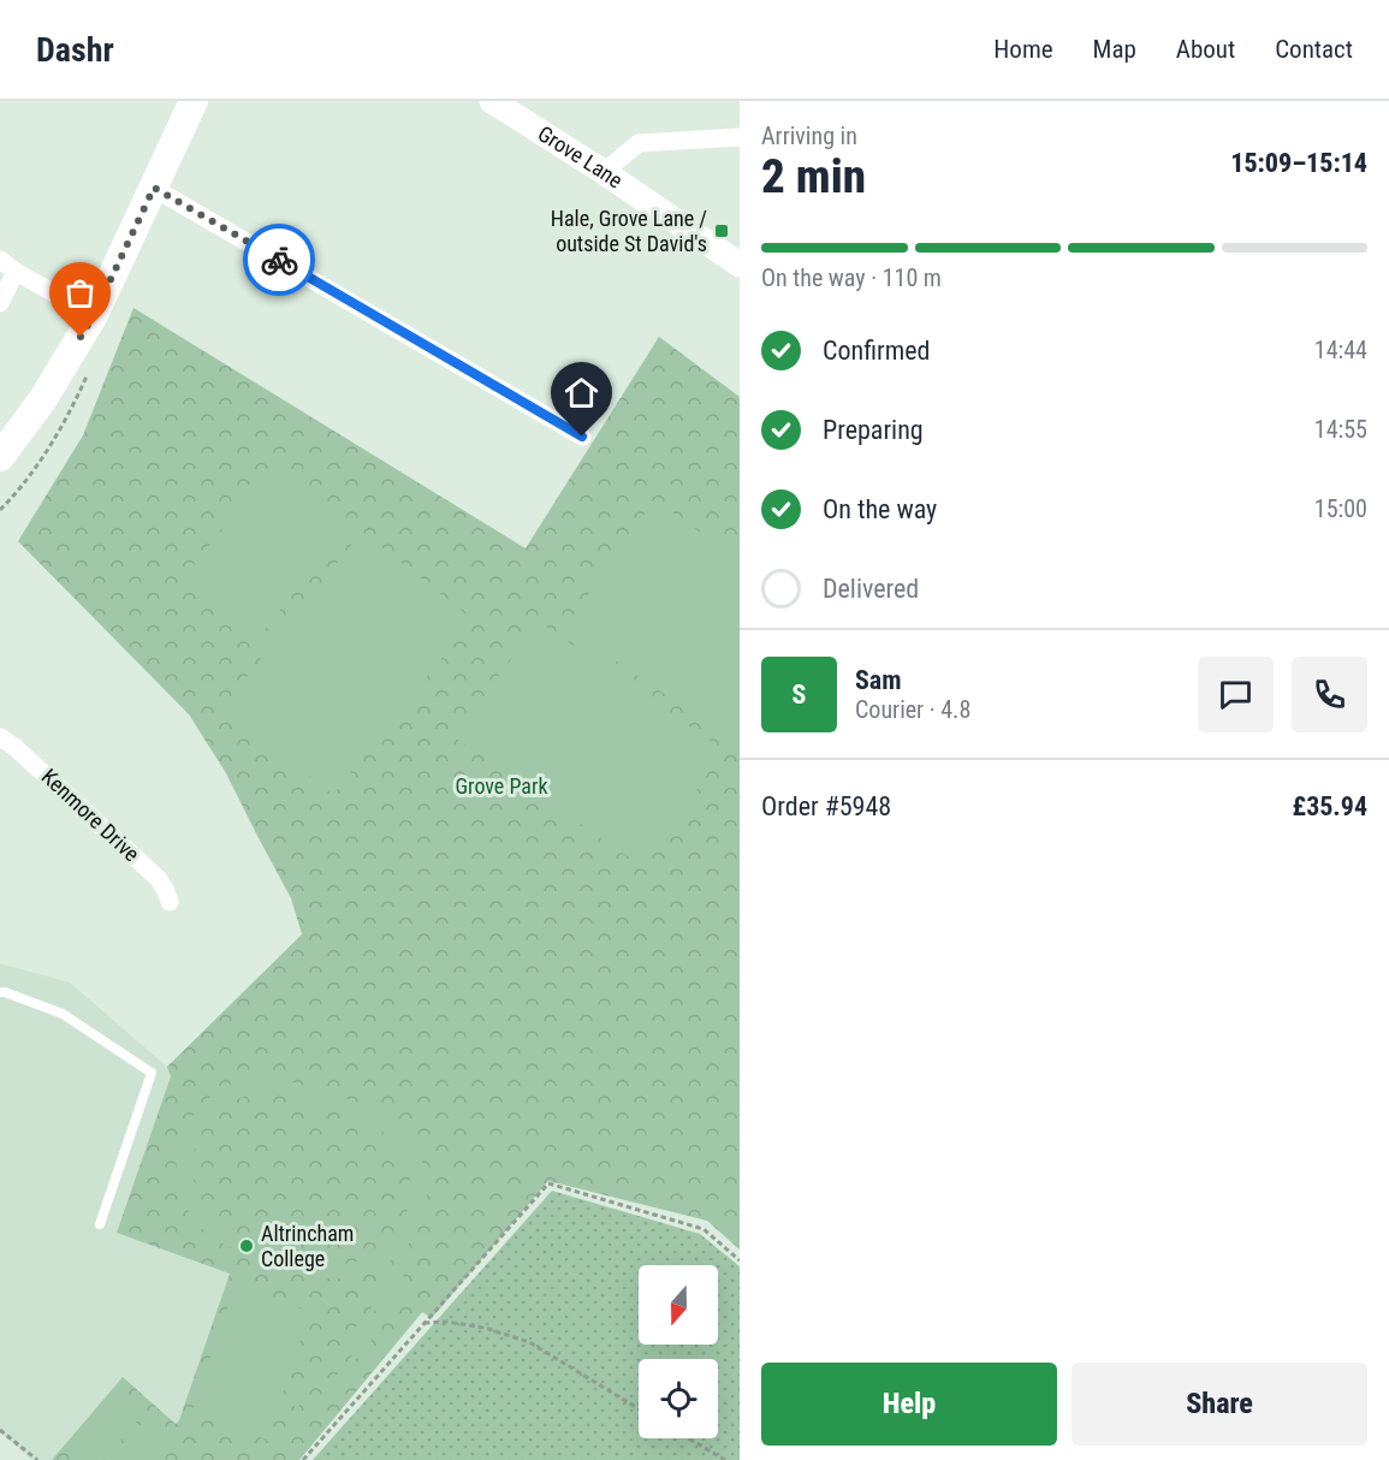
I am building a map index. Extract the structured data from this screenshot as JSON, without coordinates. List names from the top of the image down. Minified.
{"streets":{"street":["Grove Lane","Kenmore Drive"]},"parks":["Grove Park"],"places":{"transit":["Hale, Grove Lane / outside St David's"],"other":["Altrincham College"]},"north":"bottom","page":{"header":"Dashr","nav":["Home","Map","About","Contact"],"heading":["2 min","Arriving in","15:09–15:14"],"panel":["Sam","Courier · 4.8","Order #5948","£35.94"],"bar":"On the way · 110 m","list":[["Confirmed","14:44"],["Preparing","14:55"],["On the way","15:00"],"Delivered"],"round":"S","buttons":["Help","Share"]}}
